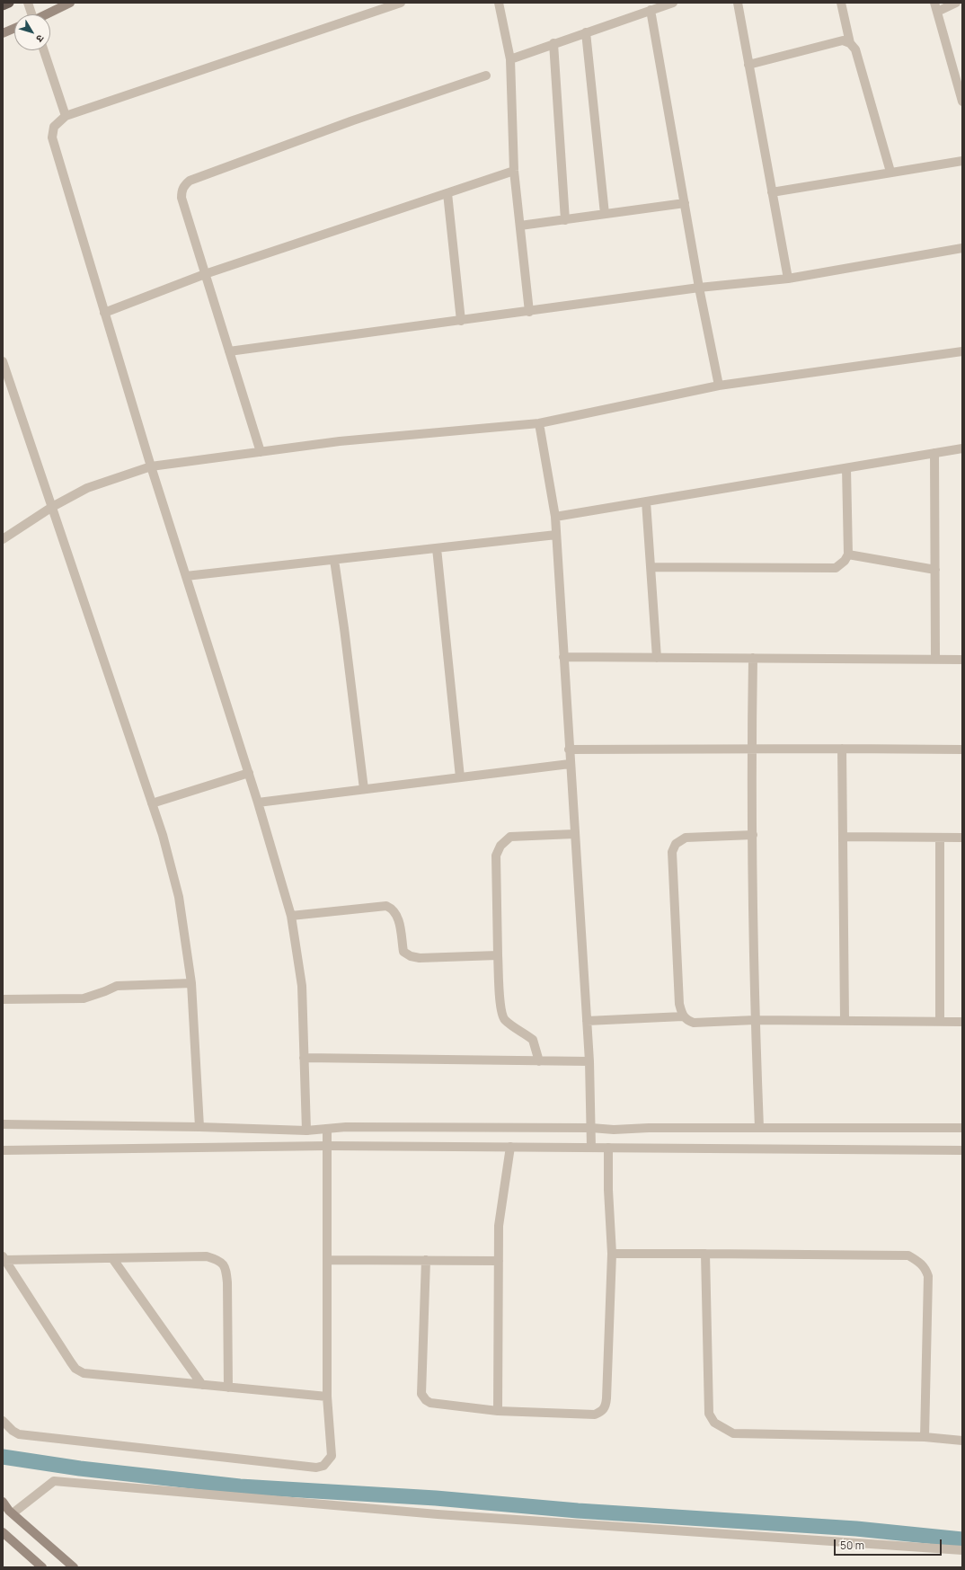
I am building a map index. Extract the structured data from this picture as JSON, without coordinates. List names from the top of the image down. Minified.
{"scale_bar":"50 m","north":"bottom right"}
